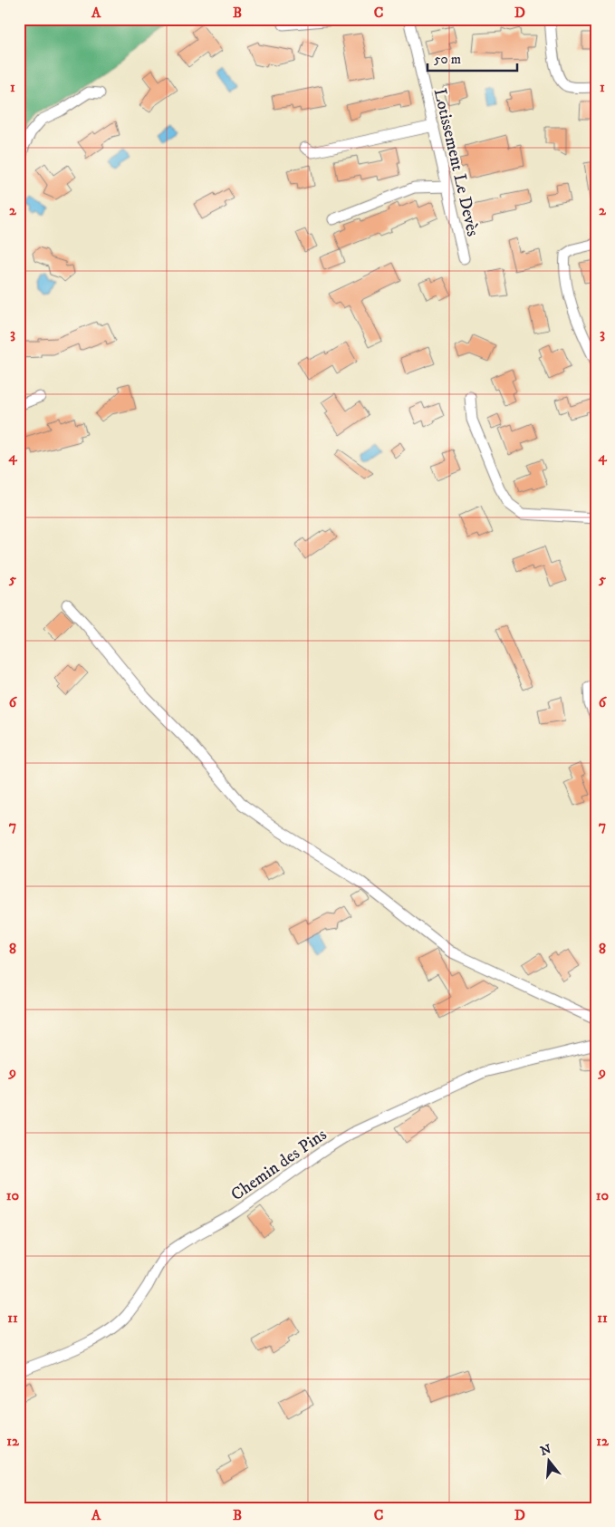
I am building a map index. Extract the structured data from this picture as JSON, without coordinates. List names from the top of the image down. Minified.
{"streets":{"street":["Lotissement Le Devès","Chemin des Pins"]},"scale_bar":"50 m","north":"top","grid":{"columns":["A","B","C","D"],"rows":["1","2","3","4","5","6","7","8","9","10","11","12"]}}
